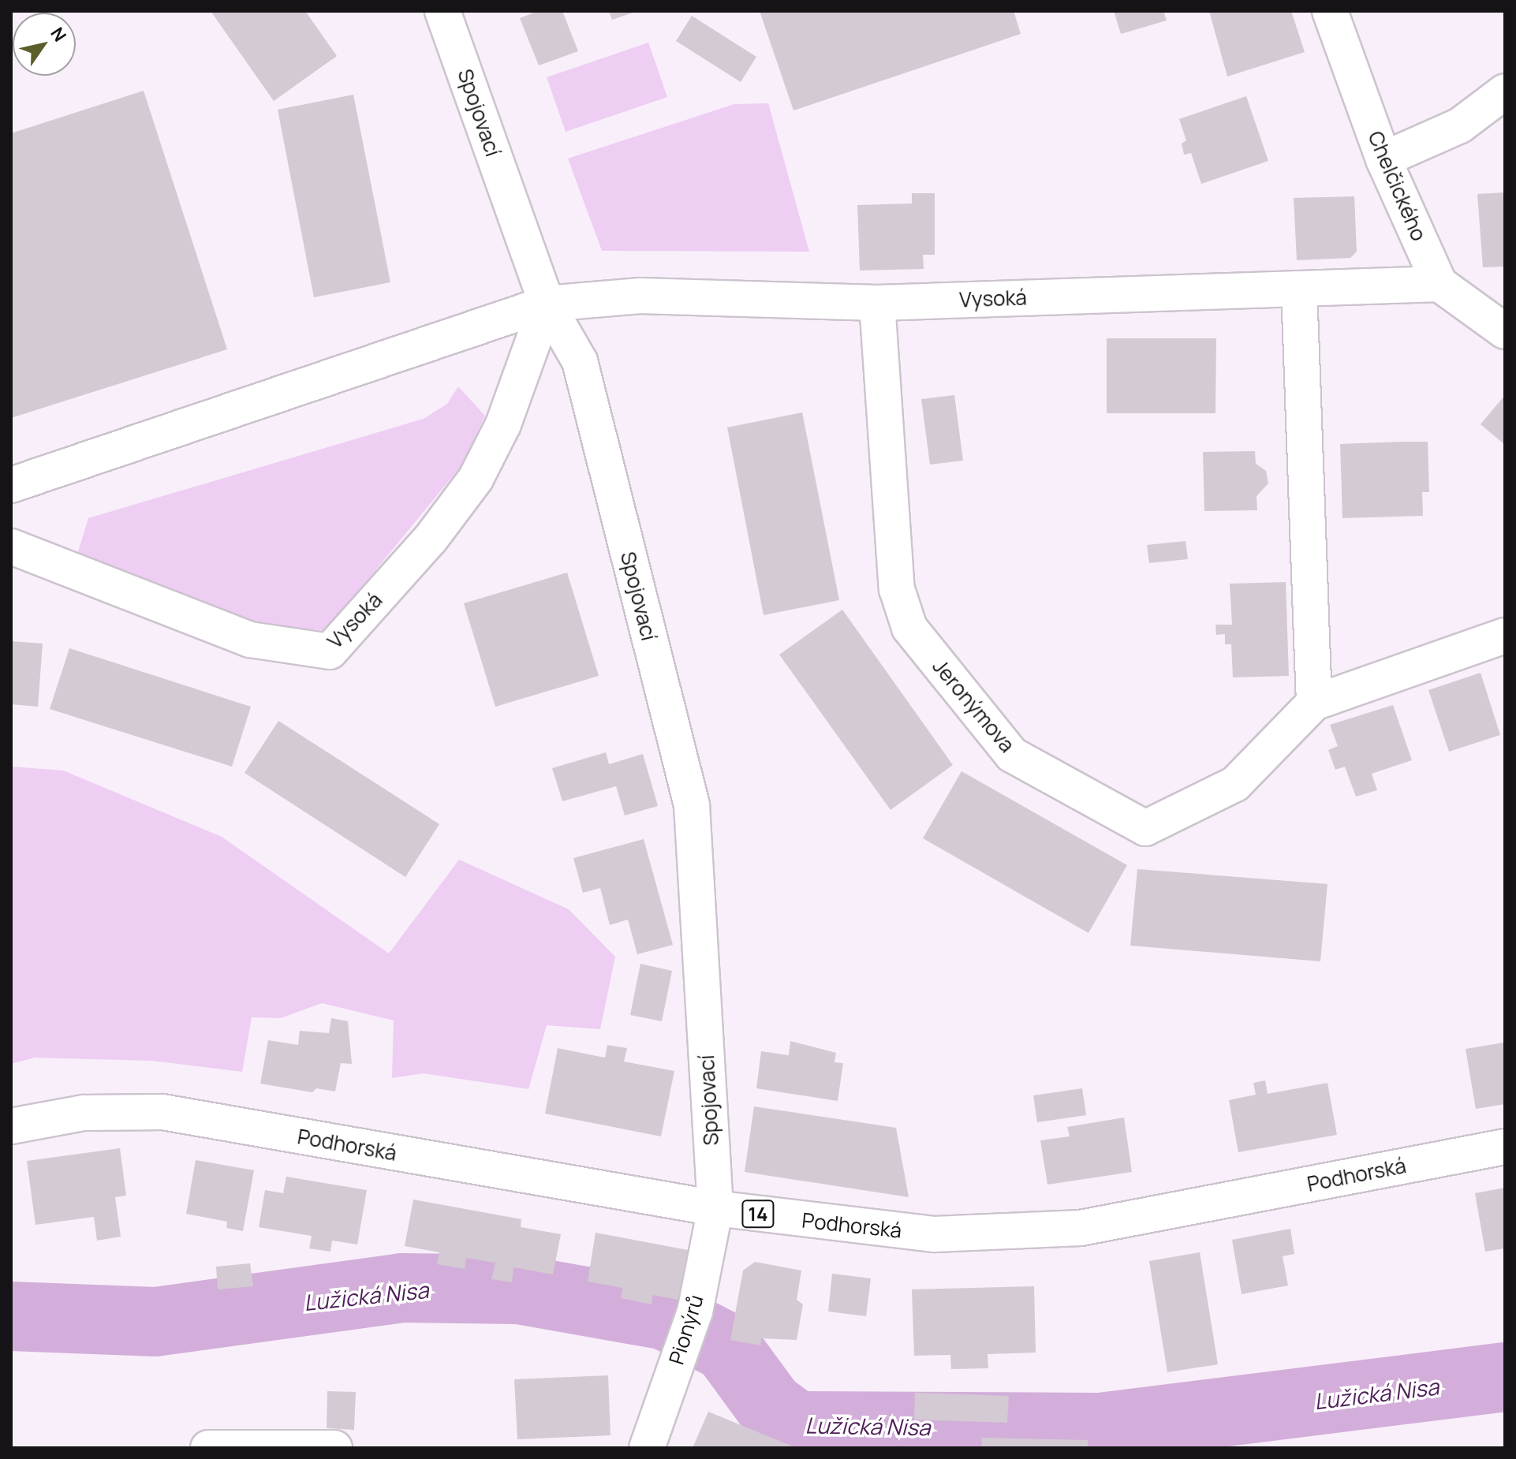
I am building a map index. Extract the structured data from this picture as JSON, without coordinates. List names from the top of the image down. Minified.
{"streets":{"street":["Spojovací","Chelčického","Vysoká","Jeronýmova","Podhorská","14","Pionýrů"]},"crossings":[["Spojovací","Vysoká"],["Spojovací","Podhorská"],["Spojovací","Pionýrů"],["Chelčického","Vysoká"],["Vysoká","Jeronýmova"],["Podhorská","Pionýrů"]],"water":["Lužická Nisa"],"north":"top right"}
